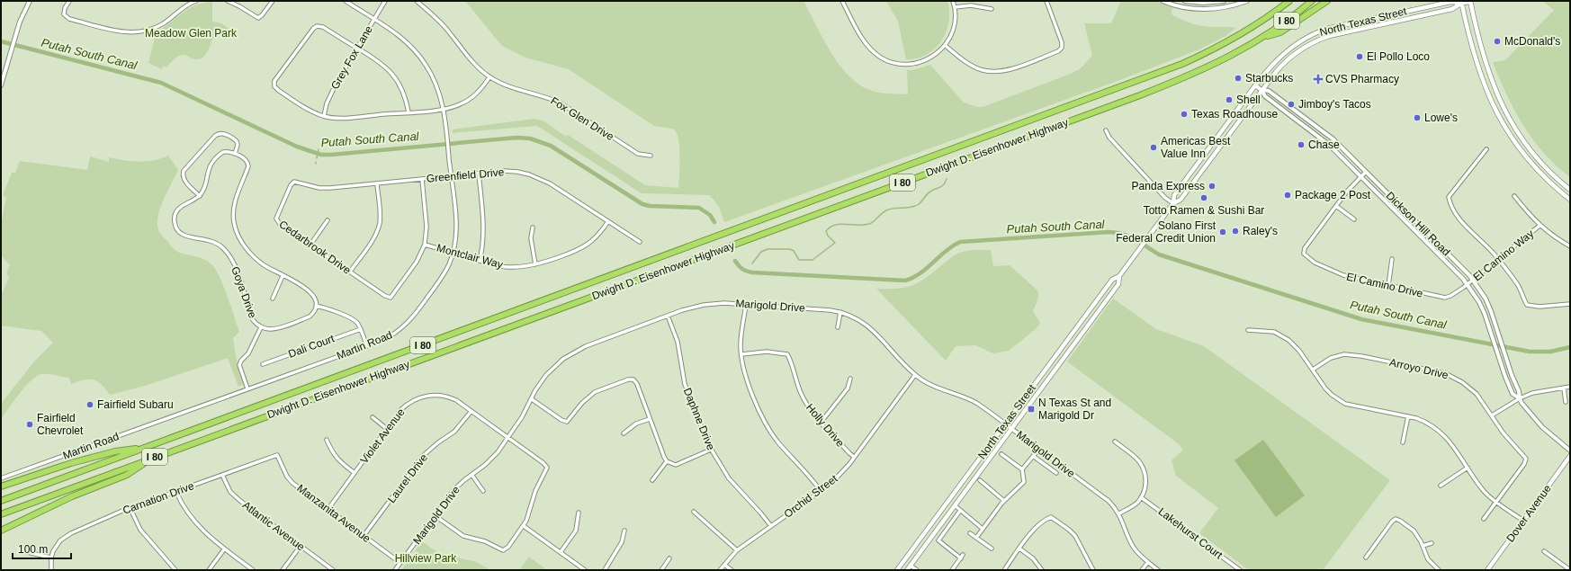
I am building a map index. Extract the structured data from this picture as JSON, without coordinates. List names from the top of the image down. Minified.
{"streets":{"highway":["I 80","Dwight D. Eisenhower Highway"],"main road":["North Texas Street","Dover Avenue"],"street":["Grey Fox Lane","Fox Glen Drive","Greenfield Drive","Dickson Hill Road","Cedarbrook Drive","El Camino Way","Montclair Way","El Camino Drive","Goya Drive","Marigold Drive","Martin Road","Dali Court","Arroyo Drive","Daphne Drive","Holly Drive","Violet Avenue","Laurel Drive","Orchid Street","Carnation Drive","Manzanita Avenue","Atlantic Avenue","Lakehurst Court"]},"crossings":[["North Texas Street","Dickson Hill Road"],["North Texas Street","Marigold Drive"],["Grey Fox Lane","Martin Road"],["Greenfield Drive","Cedarbrook Drive"],["Greenfield Drive","Montclair Way"],["Greenfield Drive","Martin Road"],["Dickson Hill Road","El Camino Way"],["Dickson Hill Road","El Camino Drive"],["Cedarbrook Drive","Montclair Way"],["El Camino Way","El Camino Drive"],["Montclair Way","Martin Road"],["Goya Drive","Martin Road"],["Marigold Drive","Daphne Drive"],["Marigold Drive","Violet Avenue"],["Marigold Drive","Orchid Street"],["Marigold Drive","Manzanita Avenue"],["Daphne Drive","Orchid Street"],["Holly Drive","Orchid Street"],["Violet Avenue","Laurel Drive"],["Violet Avenue","Manzanita Avenue"],["Laurel Drive","Manzanita Avenue"],["Carnation Drive","Manzanita Avenue"],["Carnation Drive","Atlantic Avenue"]],"water":["Putah South Canal"],"parks":["Meadow Glen Park","Hillview Park"],"places":{"other":["McDonald's","El Pollo Loco","Starbucks","Shell","Jimboy's Tacos","Texas Roadhouse","Lowe's","Chase","Americas Best Value Inn","Panda Express","Package 2 Post","Totto Ramen & Sushi Bar","Raley's","Solano First Federal Credit Union","Fairfield Subaru","Fairfield Chevrolet"],"health":["CVS Pharmacy"],"transit":["N Texas St and Marigold Dr"]},"scale_bar":"100 m"}
